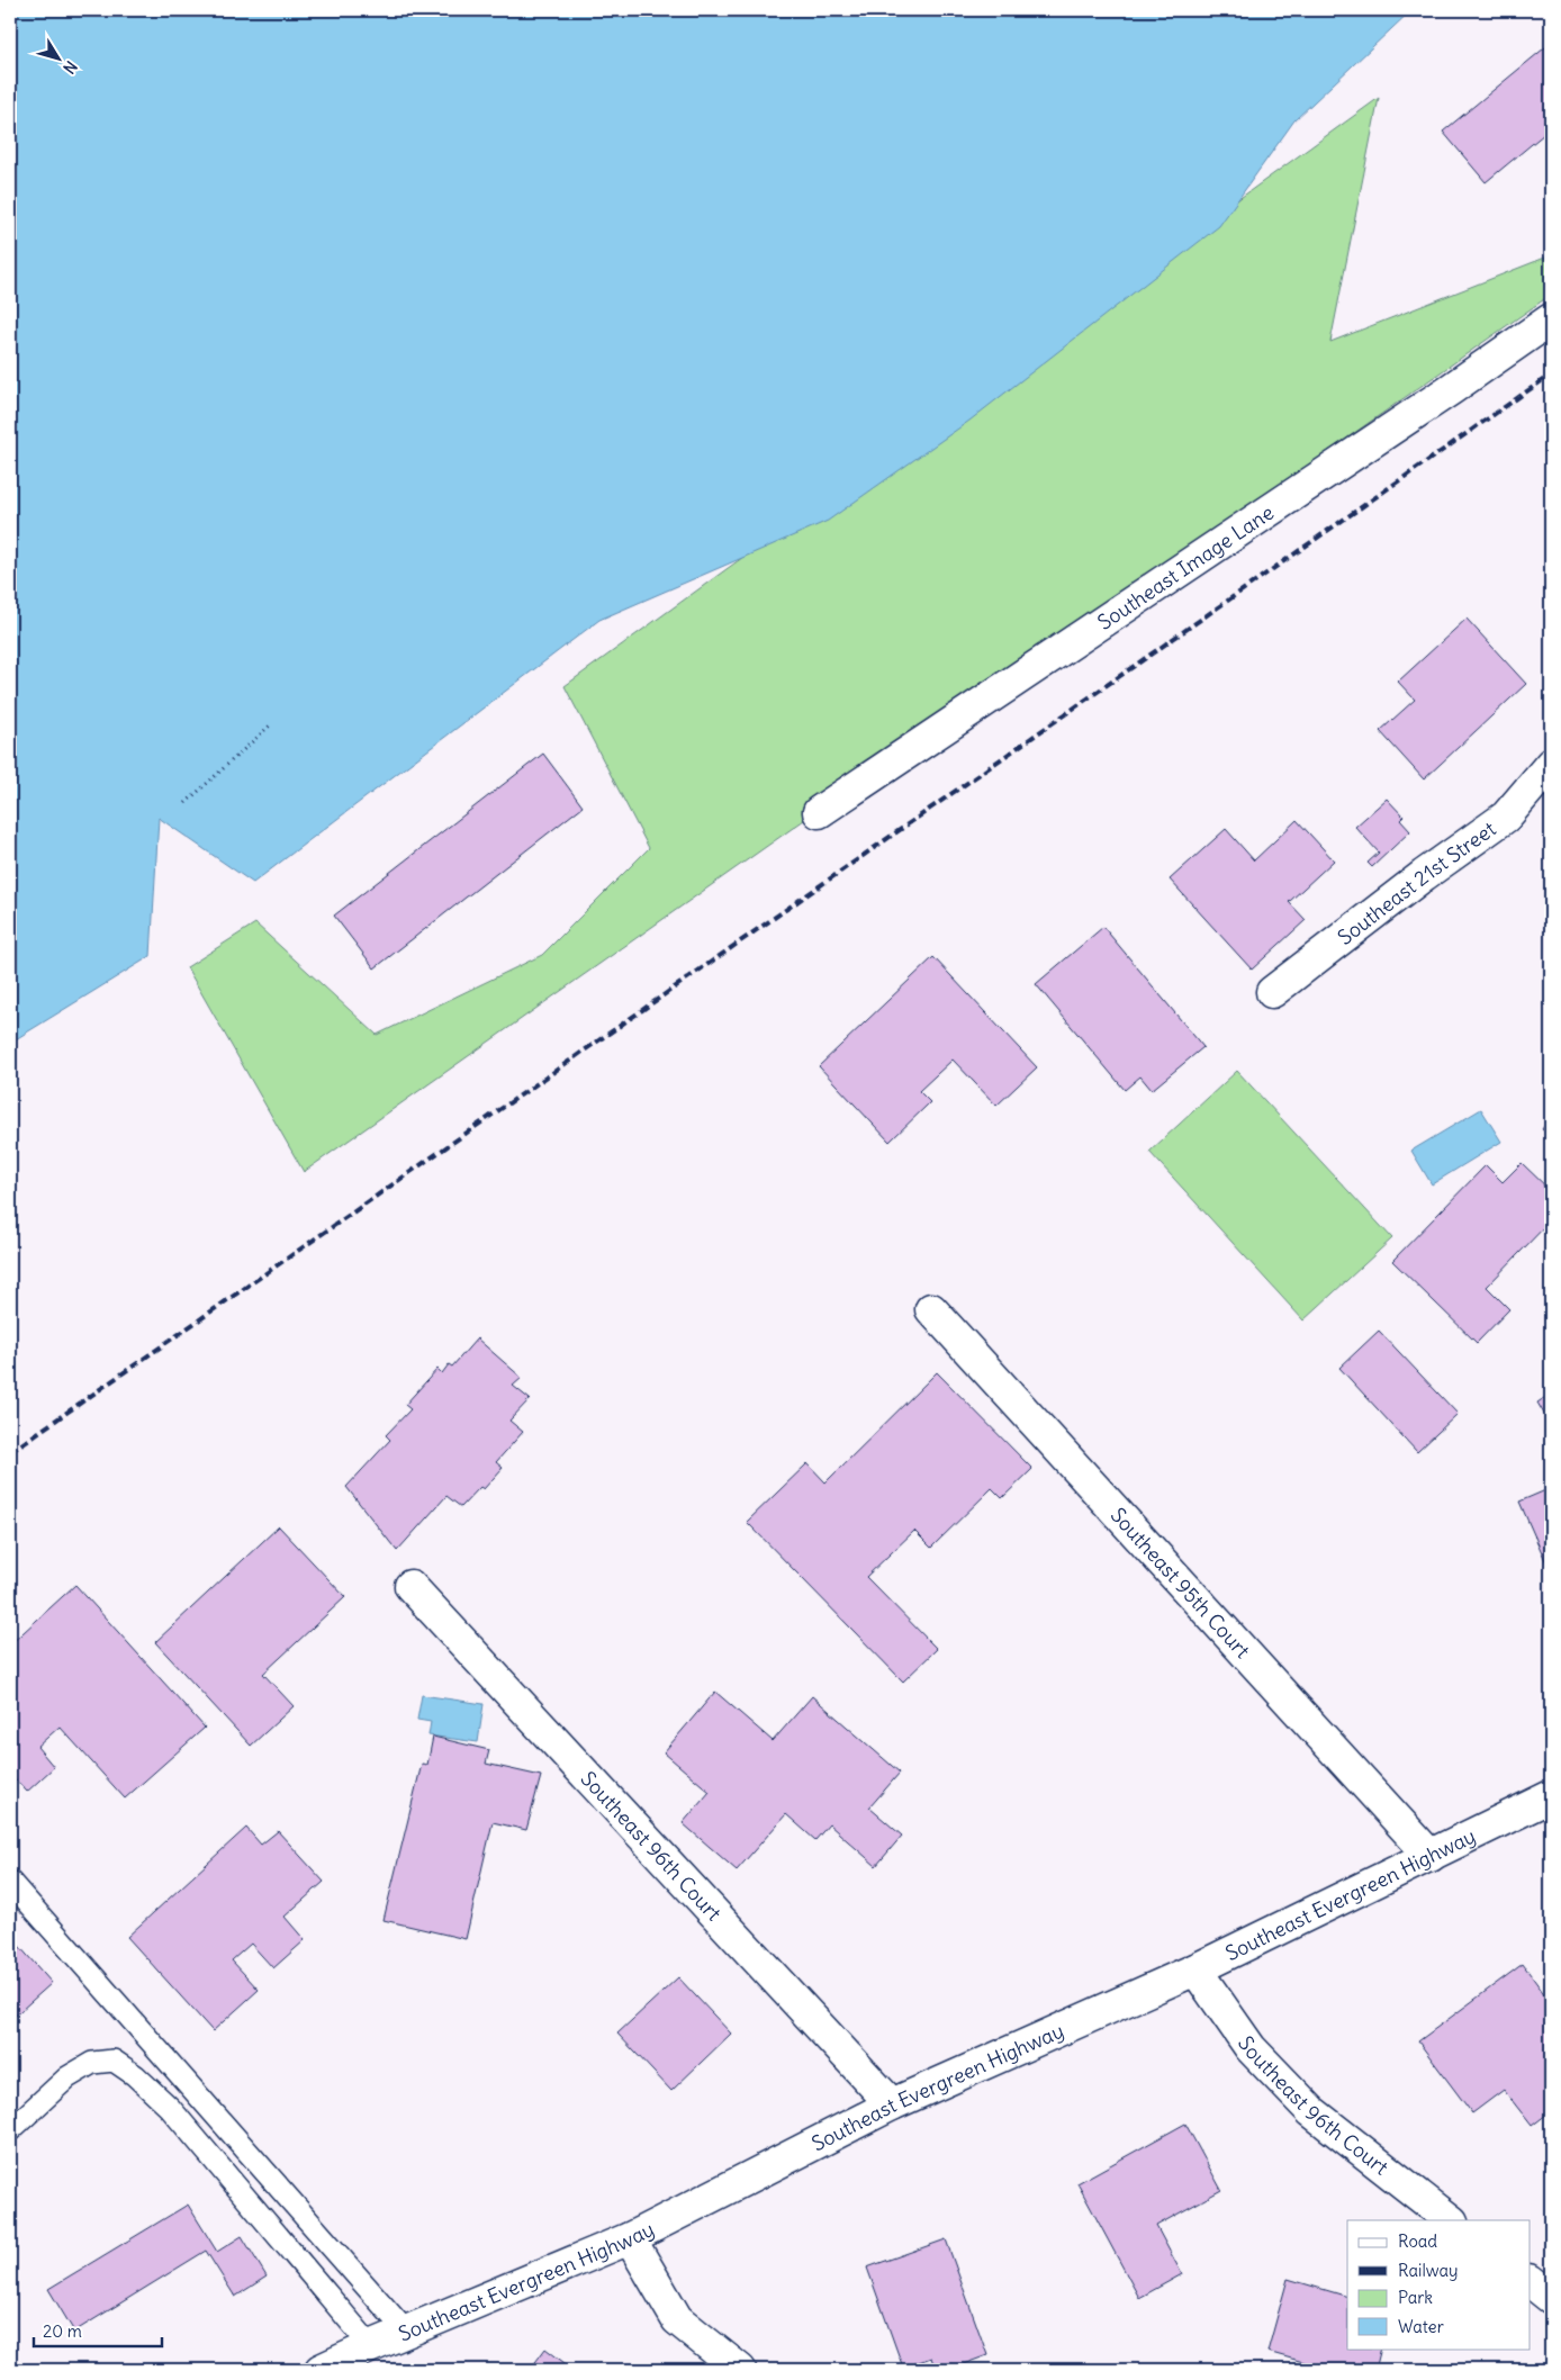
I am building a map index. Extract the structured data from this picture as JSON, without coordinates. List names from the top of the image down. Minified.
{"streets":{"street":["Southeast Image Lane","Southeast 21st Street","Southeast 95th Court","Southeast 96th Court","Southeast Evergreen Highway"]},"crossings":[["Southeast 95th Court","Southeast Evergreen Highway"],["Southeast 96th Court","Southeast Evergreen Highway"]],"legend":["Road","Railway","Park","Water"],"scale_bar":"20 m","north":"bottom right"}
